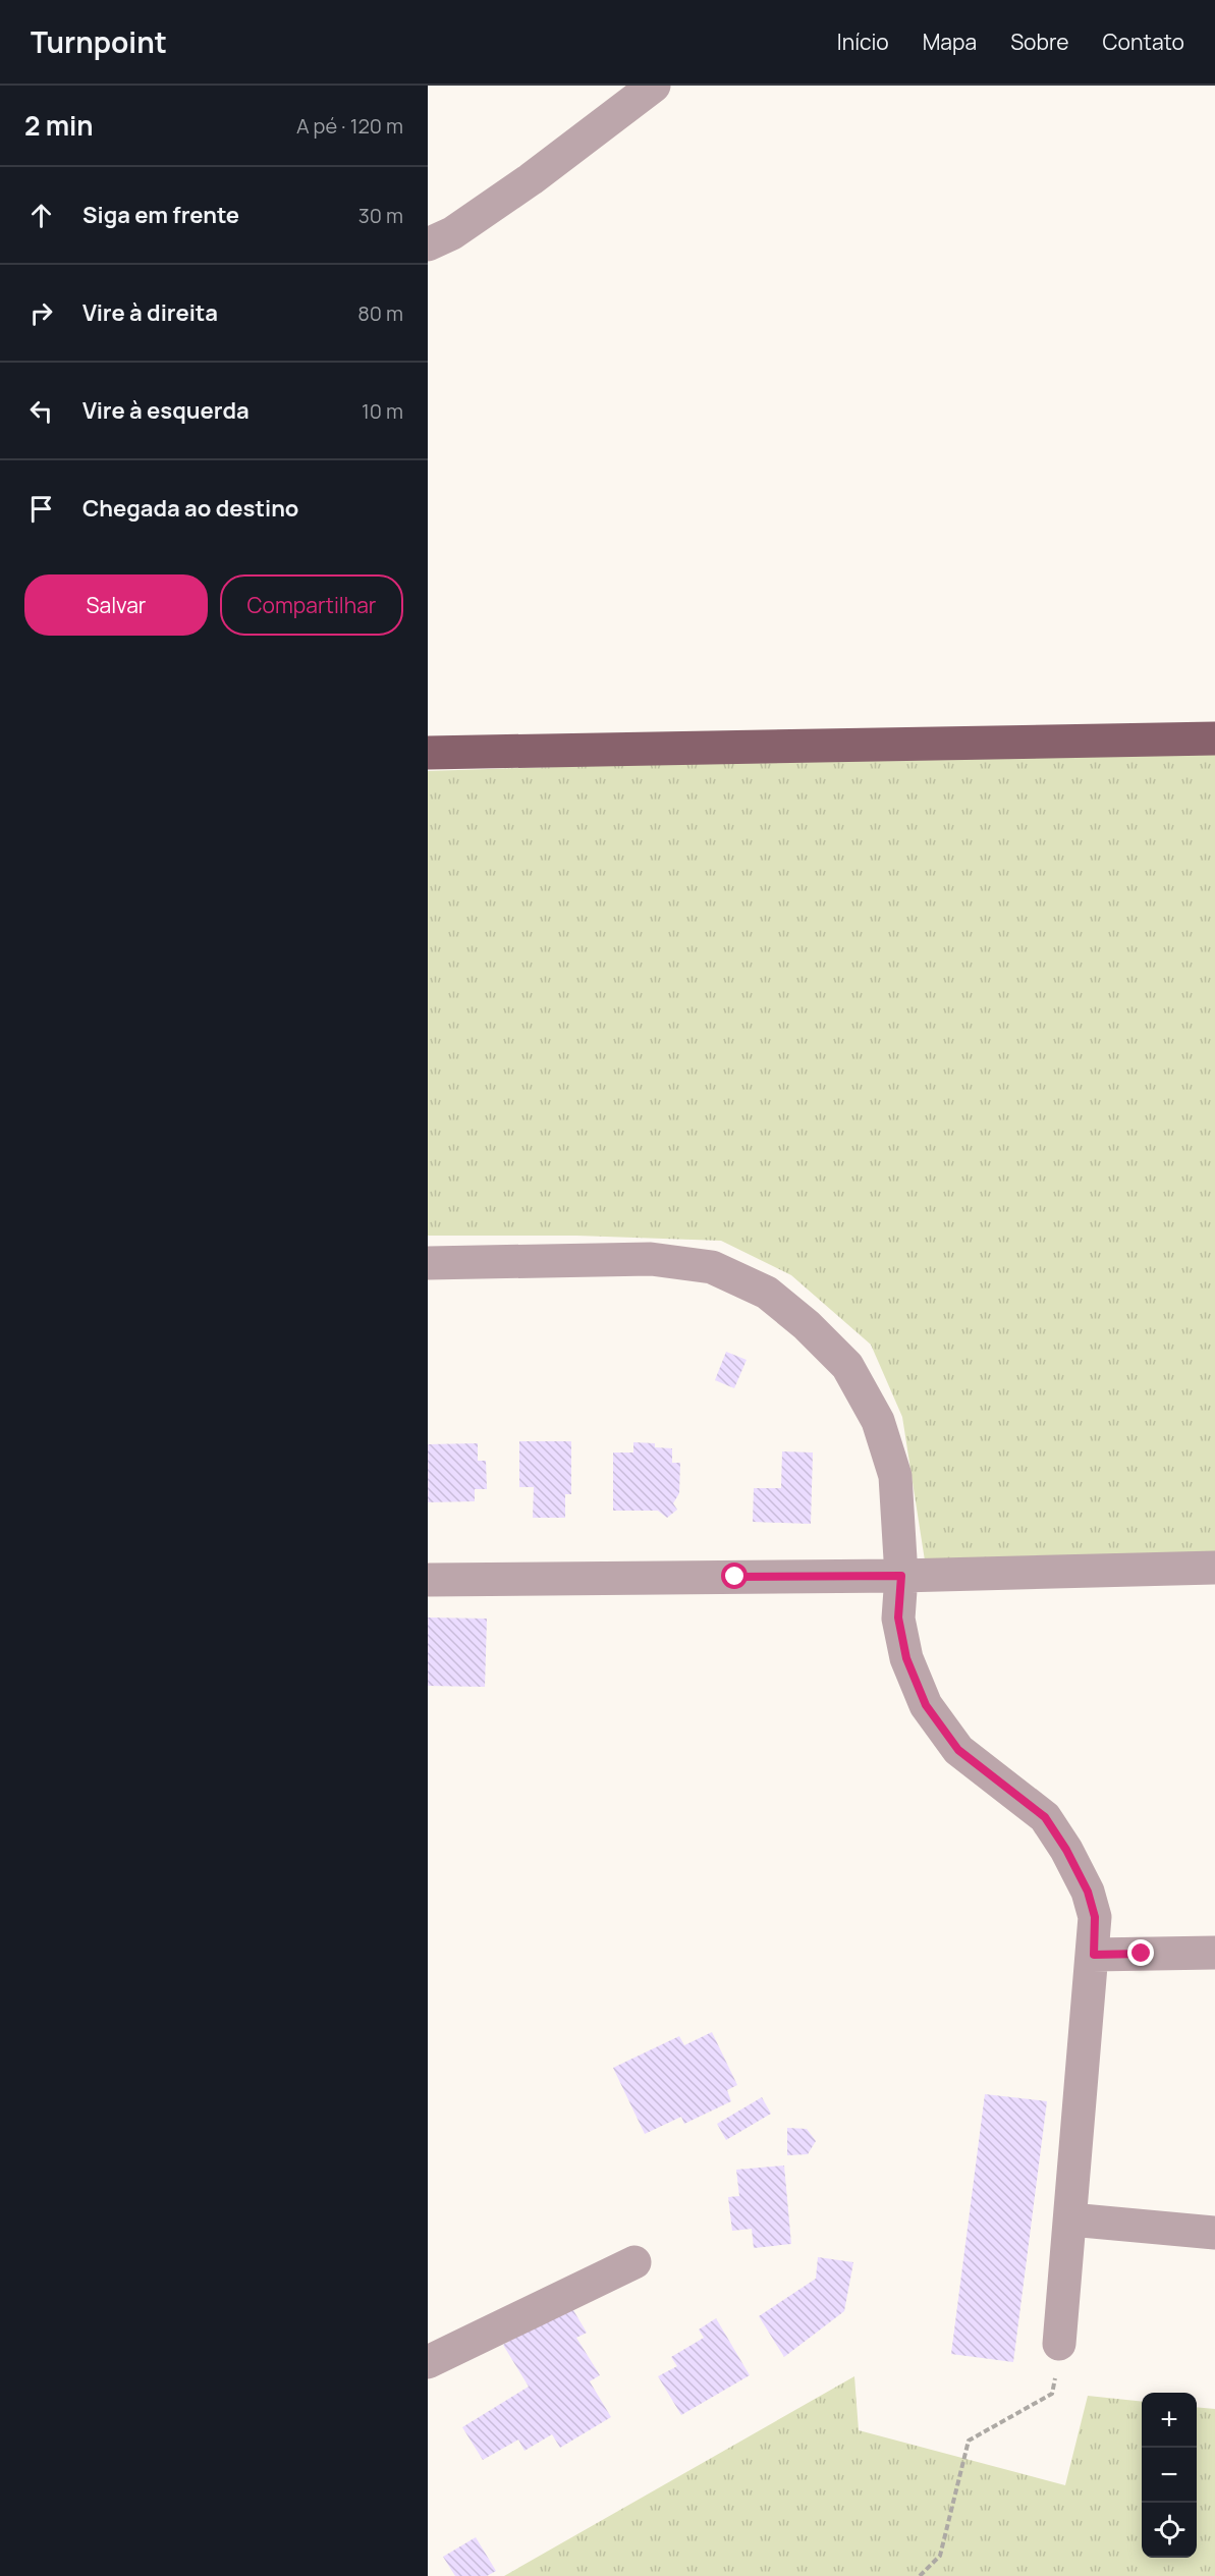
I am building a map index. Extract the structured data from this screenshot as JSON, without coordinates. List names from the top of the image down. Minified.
{"page":{"header":"Turnpoint","nav":["Início","Mapa","Sobre","Contato"],"heading":["2 min","A pé · 120 m"],"list":[["Siga em frente","30 m"],["Vire à direita","80 m"],["Vire à esquerda","10 m"],"Chegada ao destino"],"buttons":["Salvar","Compartilhar"],"map_buttons":["+","−"]}}
